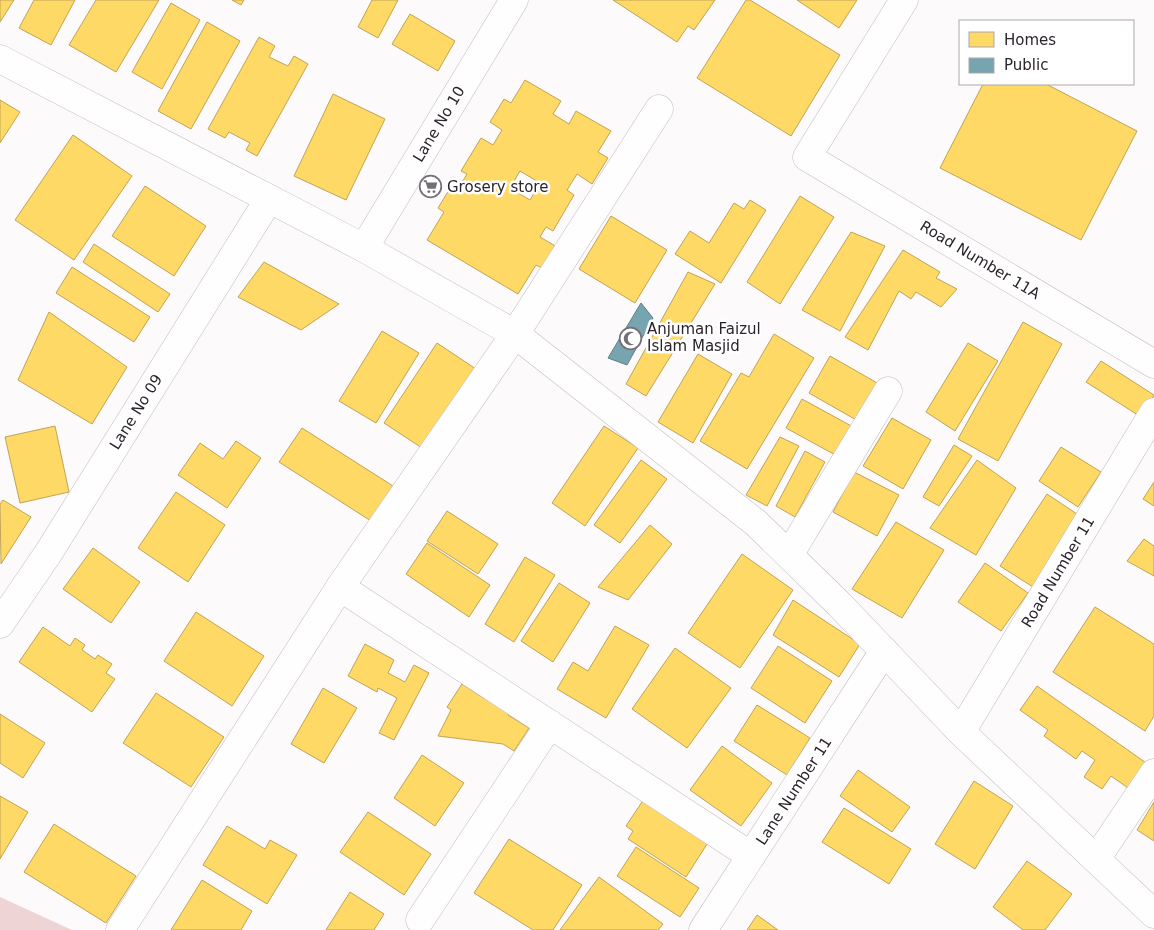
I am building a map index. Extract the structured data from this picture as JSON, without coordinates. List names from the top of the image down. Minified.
{"streets":{"street":["Lane No 10","Road Number 11A","Lane No 09","Road Number 11","Lane Number 11"]},"places":{"supermarket":["Grosery store"],"mosque":["Anjuman Faizul Islam Masjid"]},"legend":["Homes","Public"]}
